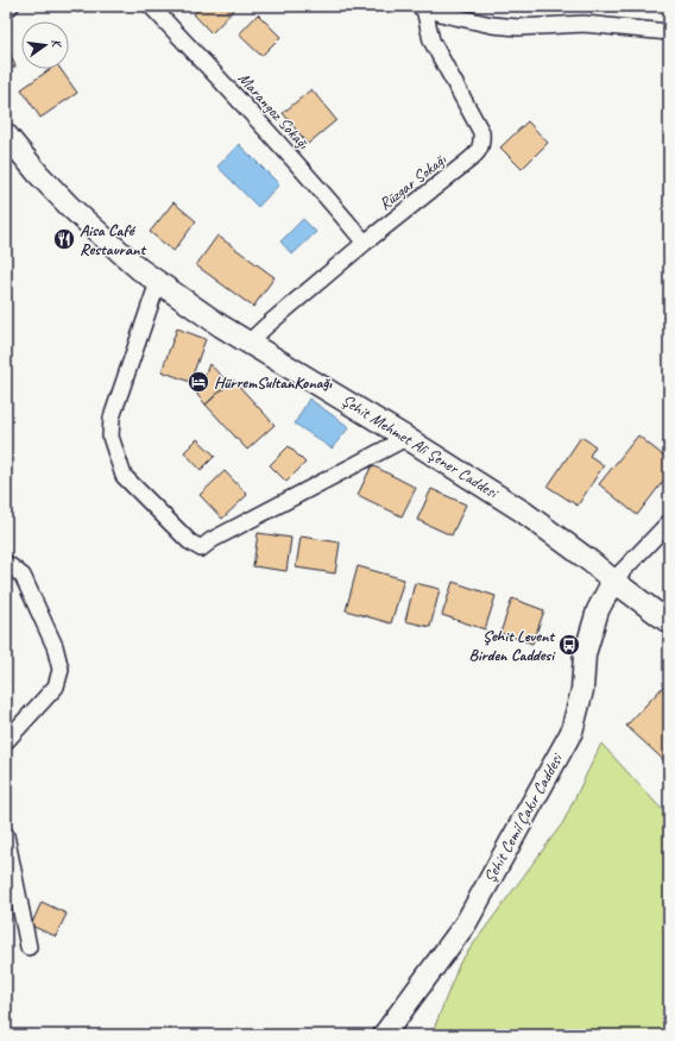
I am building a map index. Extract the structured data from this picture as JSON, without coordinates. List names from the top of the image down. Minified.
{"streets":{"main road":["Şehit Mehmet Ali Şener Caddesi","Şehit Cemil Çakır Caddesi"],"street":["Marangoz Sokağı","Rüzgar Sokağı"]},"crossings":[["Marangoz Sokağı","Rüzgar Sokağı"],["Rüzgar Sokağı","Şehit Mehmet Ali Şener Caddesi"],["Şehit Mehmet Ali Şener Caddesi","Şehit Cemil Çakır Caddesi"]],"places":{"restaurant":["Aisa Café Restaurant"],"hotel":["HürremSultanKonağı"],"bus stop":["Şehit Levent Birden Caddesi"]},"north":"right"}
